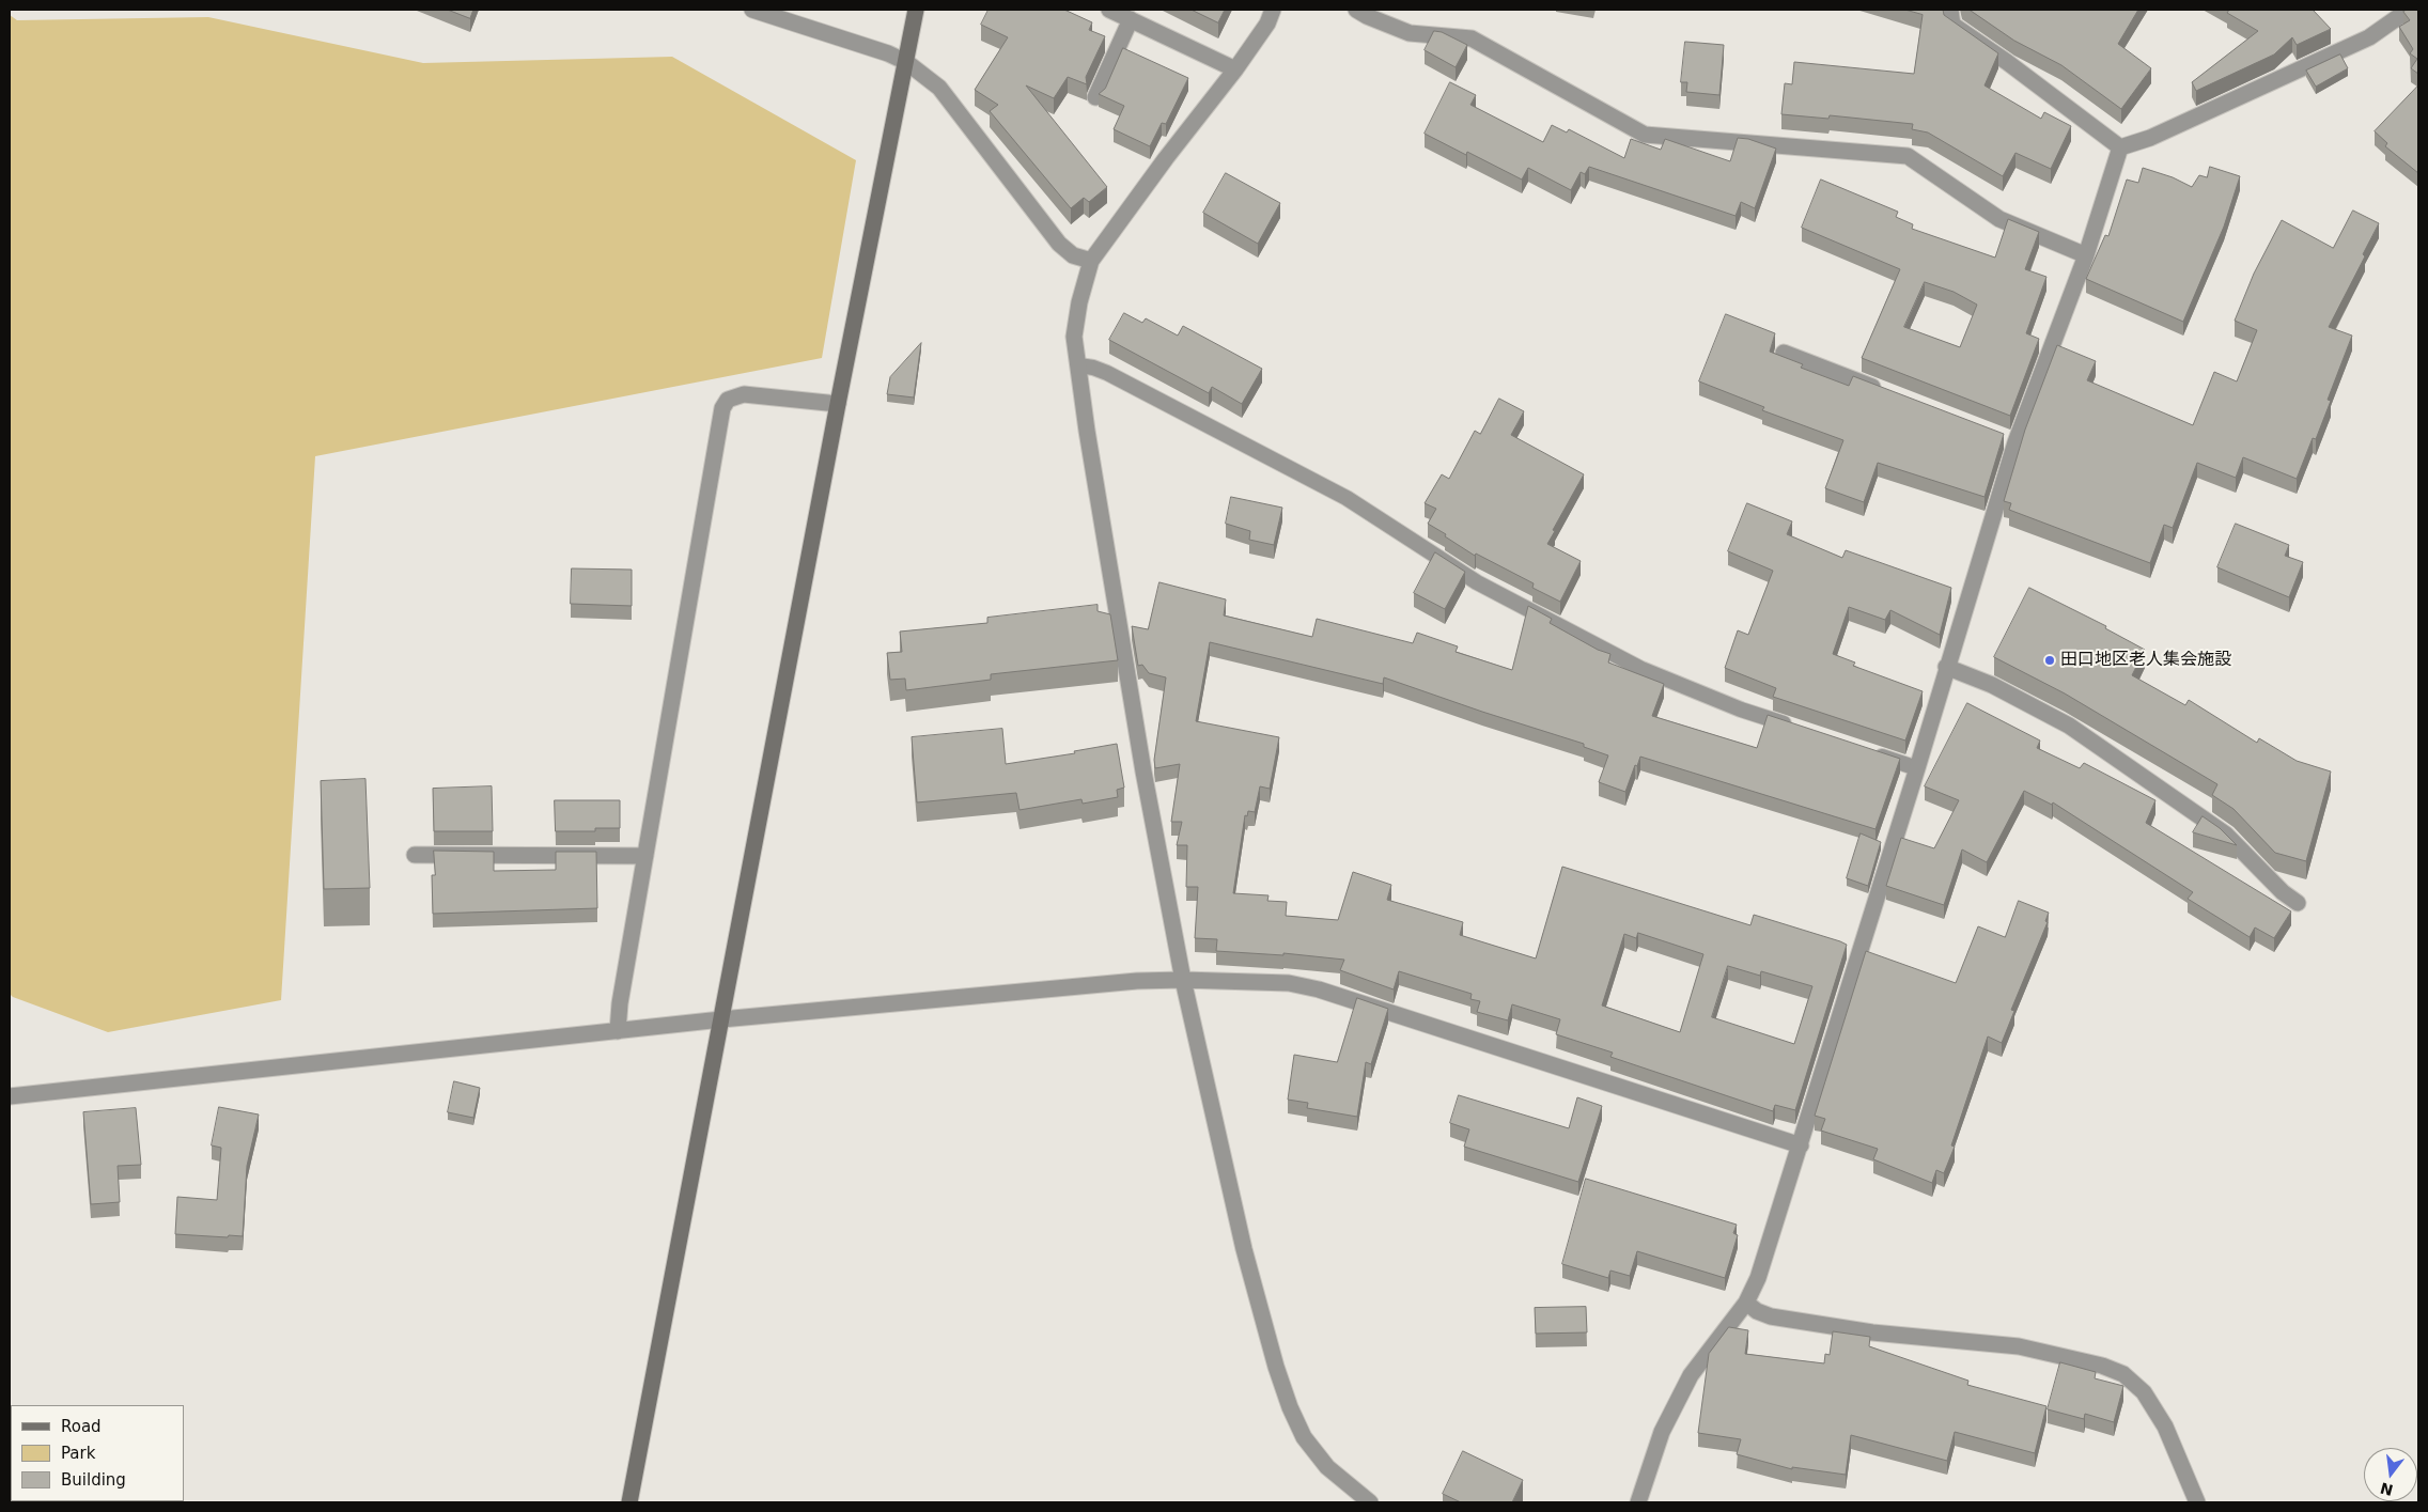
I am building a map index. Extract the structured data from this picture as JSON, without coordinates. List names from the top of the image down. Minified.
{"places":["田口地区老人集会施設"],"legend":["Road","Park","Building"],"north":"bottom"}
